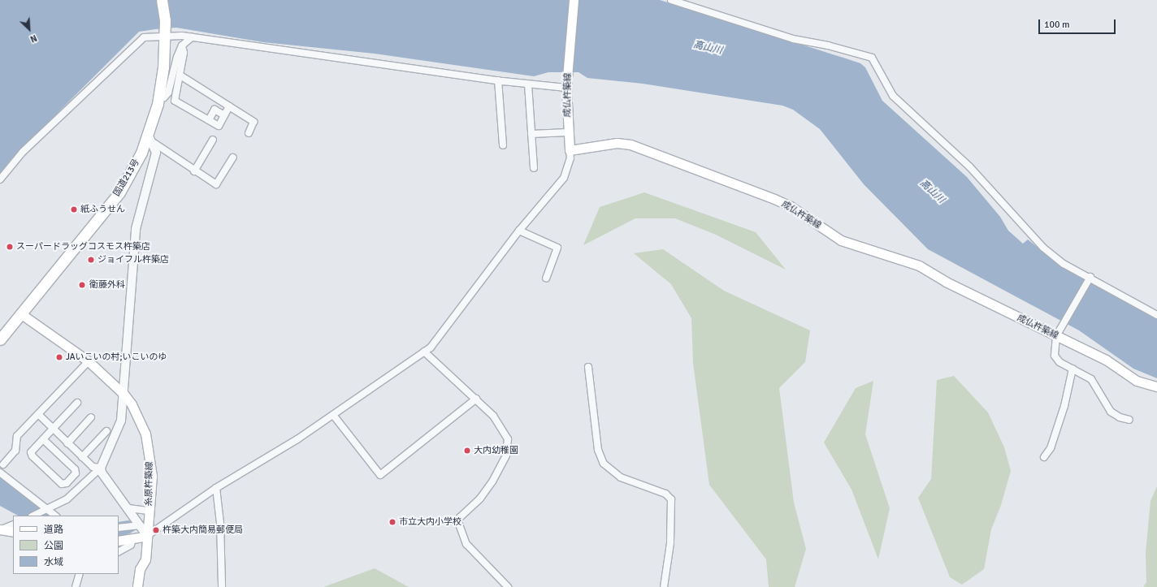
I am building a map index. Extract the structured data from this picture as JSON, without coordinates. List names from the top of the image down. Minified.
{"streets":{"highway":["国道213号"],"main road":["成仏杵築線","糸原杵築線"]},"crossings":[["国道213号","糸原杵築線"]],"water":["高山川"],"places":["紙ふうせん","スーパードラッグコスモス杵築店","ジョイフル杵築店","衛藤外科","JAいこいの村;いこいのゆ","大内幼稚園","市立大内小学校","杵築大内簡易郵便局"],"legend":["道路","公園","水域"],"scale_bar":"100 m","north":"bottom right"}
